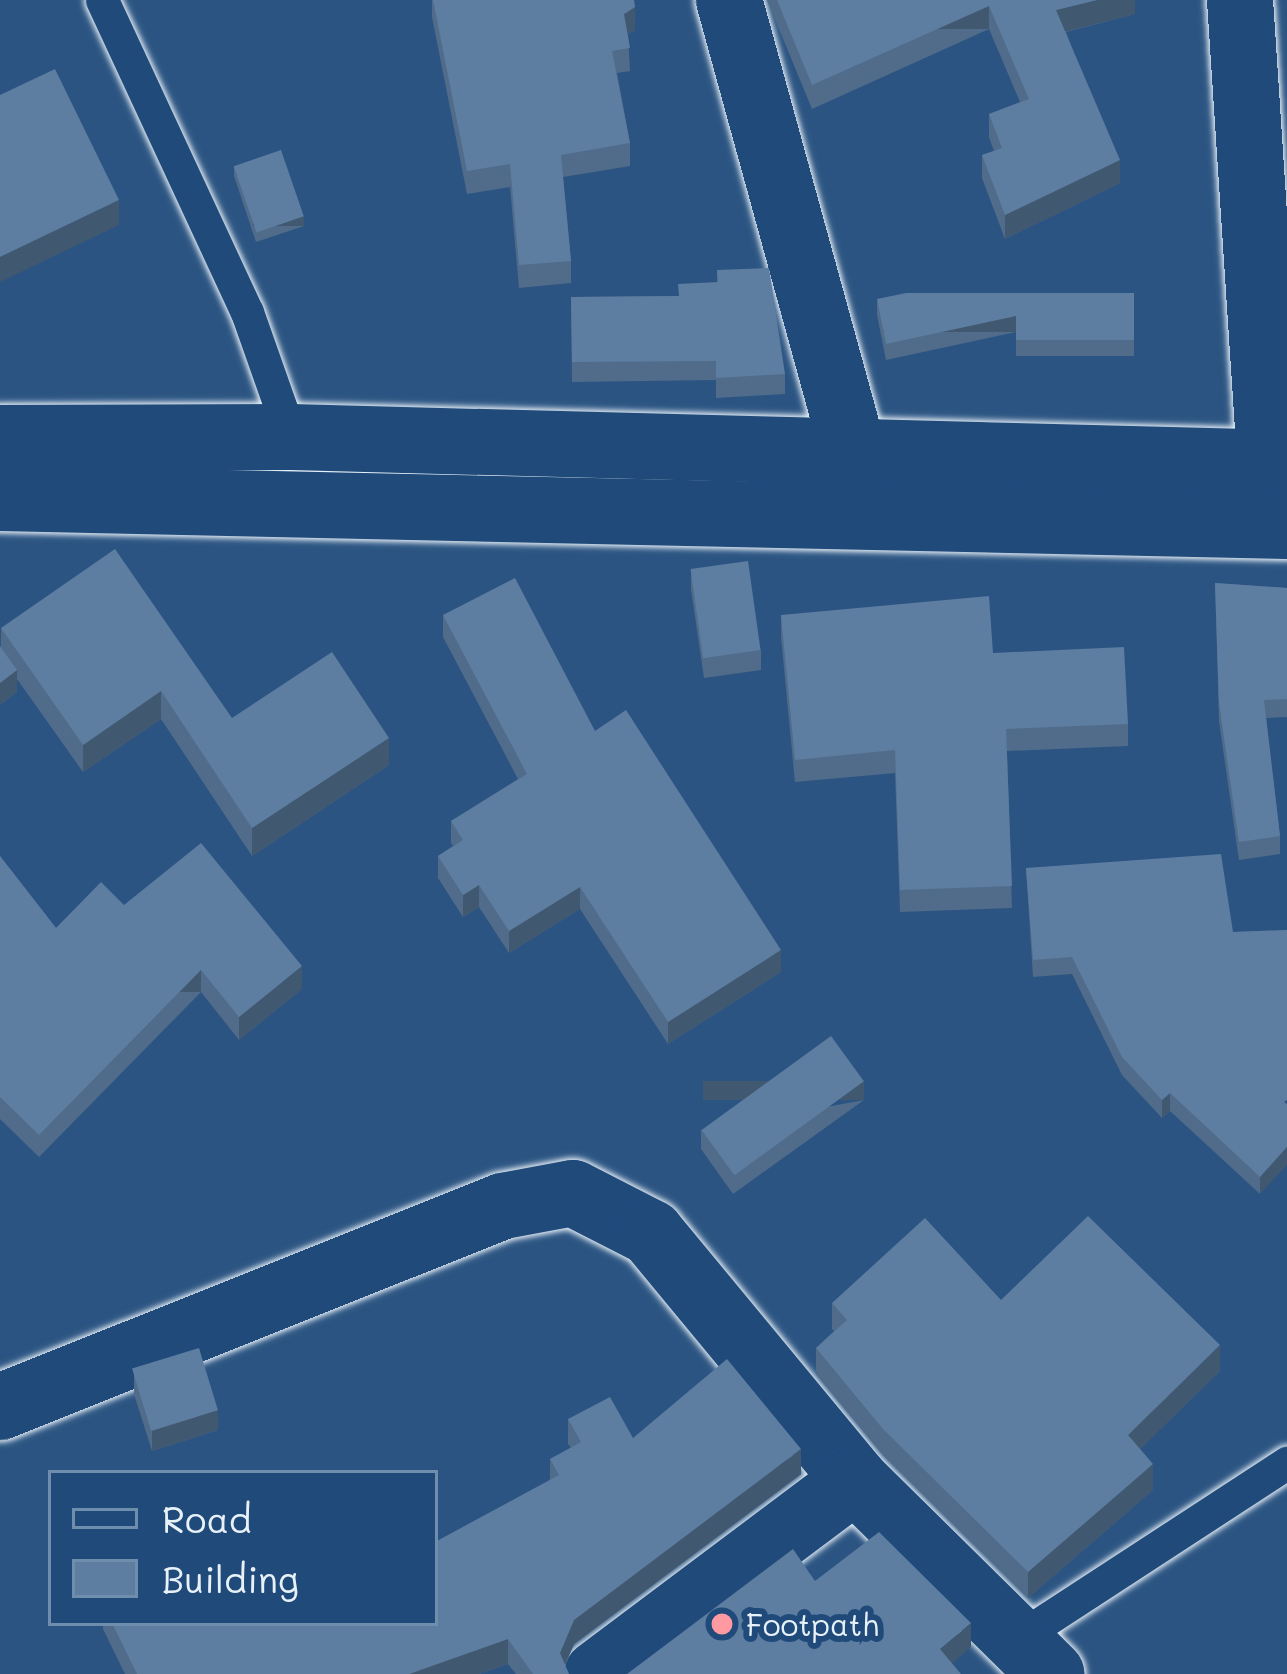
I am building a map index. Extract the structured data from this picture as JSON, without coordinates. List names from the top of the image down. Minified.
{"places":["Footpath"],"legend":["Road","Building"]}
